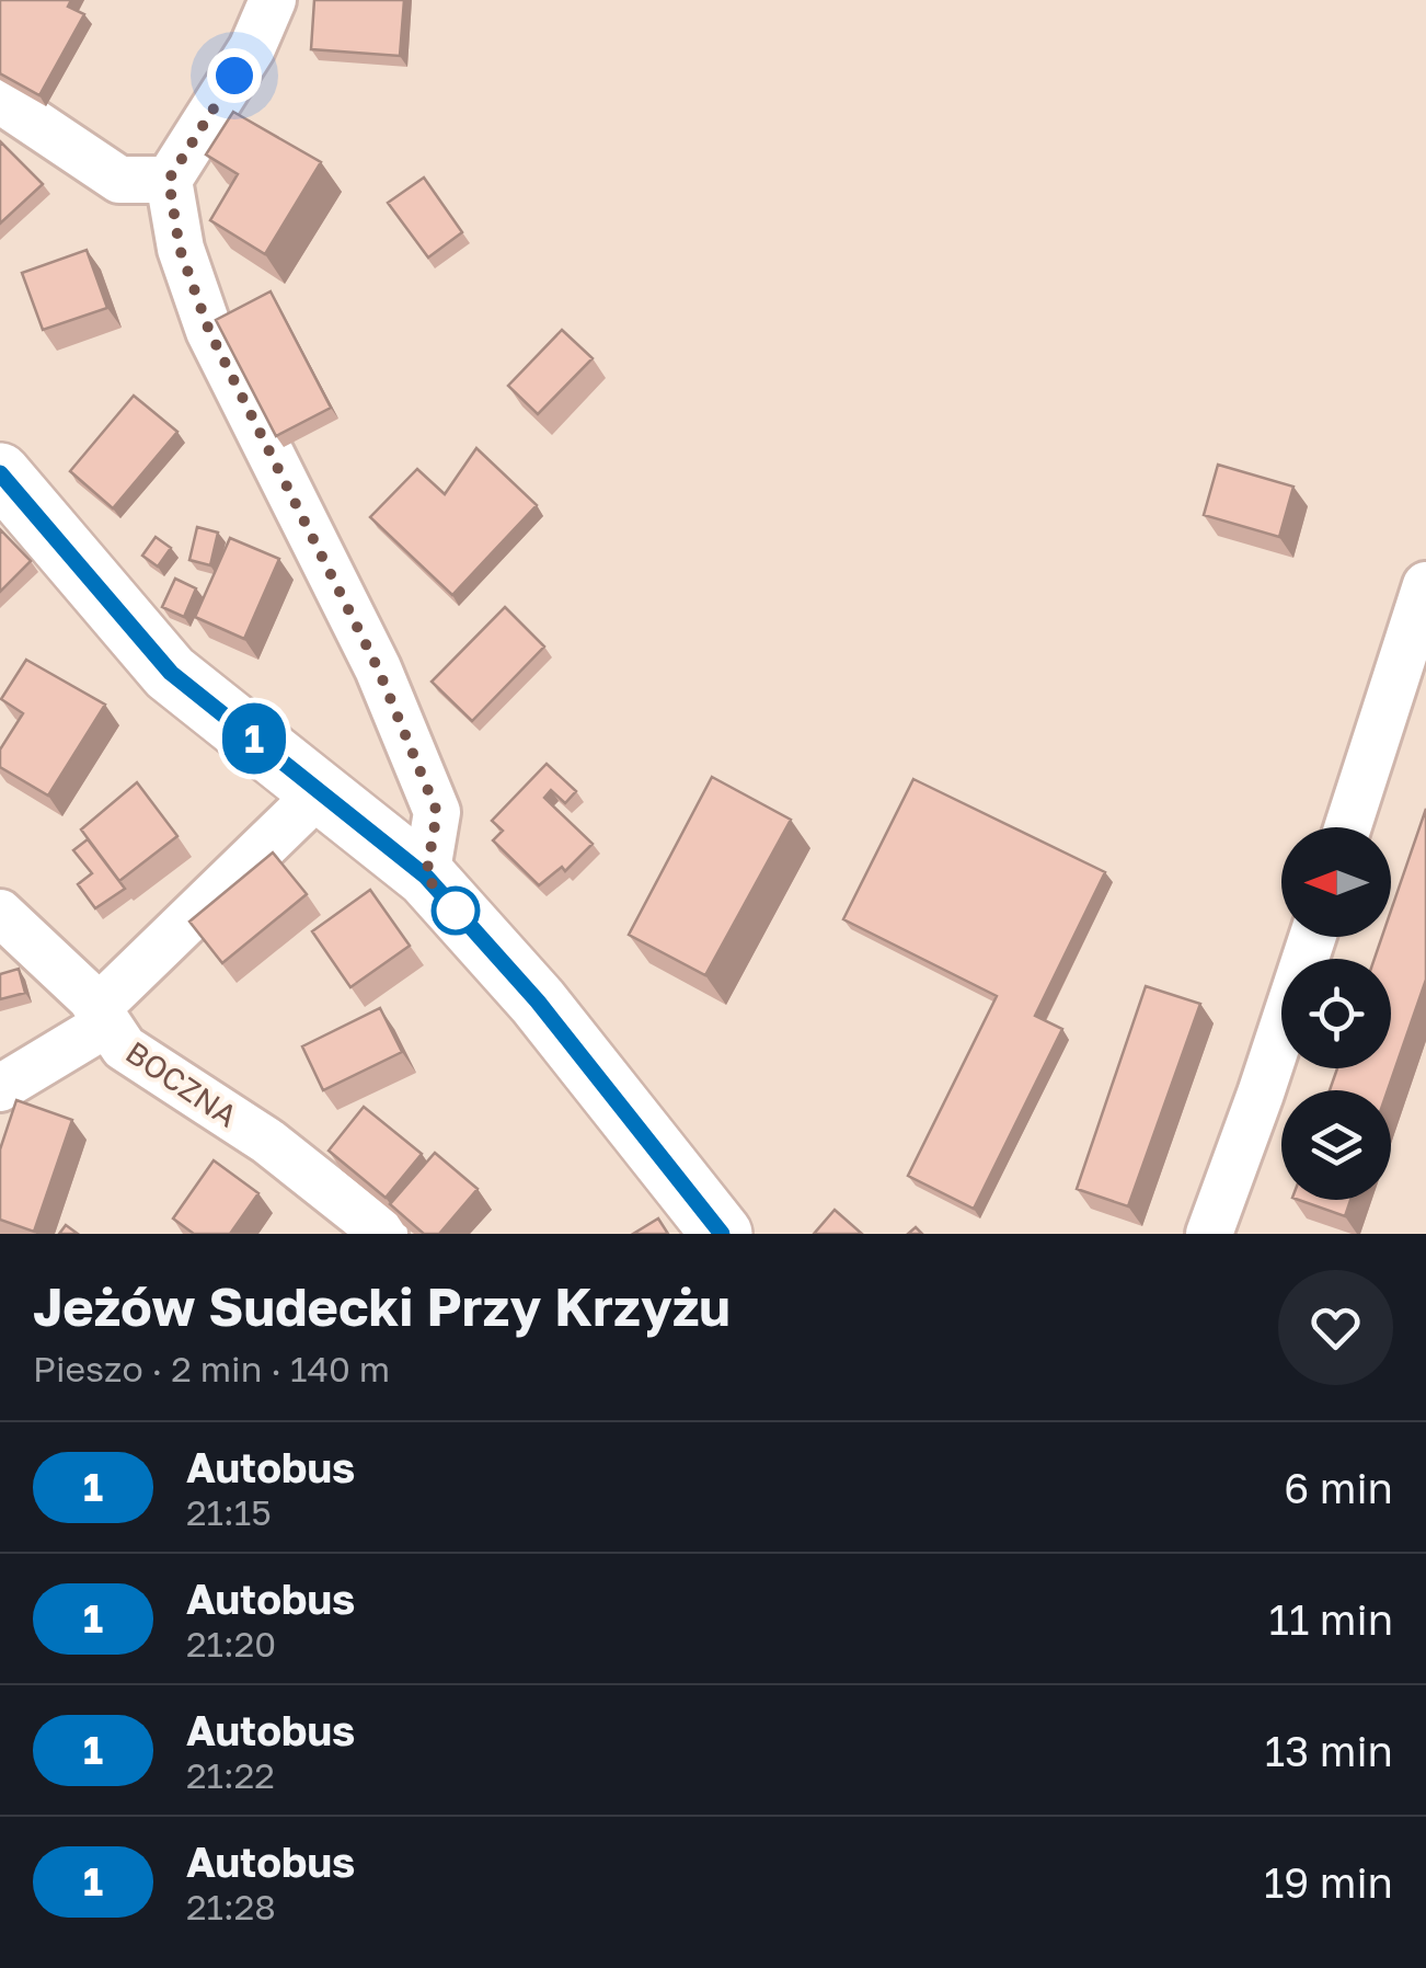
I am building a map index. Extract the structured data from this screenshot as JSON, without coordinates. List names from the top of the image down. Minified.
{"streets":{"street":["BOCZNA"]},"lines":["bus line 1"],"north":"left","page":{"on_map":"1","heading":["Jeżów Sudecki Przy Krzyżu","Pieszo · 2 min · 140 m"],"list":[{"mark":"1","name":"Autobus","note":"21:15","value":"6 min"},{"mark":"1","name":"Autobus","note":"21:20","value":"11 min"},{"mark":"1","name":"Autobus","note":"21:22","value":"13 min"},{"mark":"1","name":"Autobus","note":"21:28","value":"19 min"}]}}
